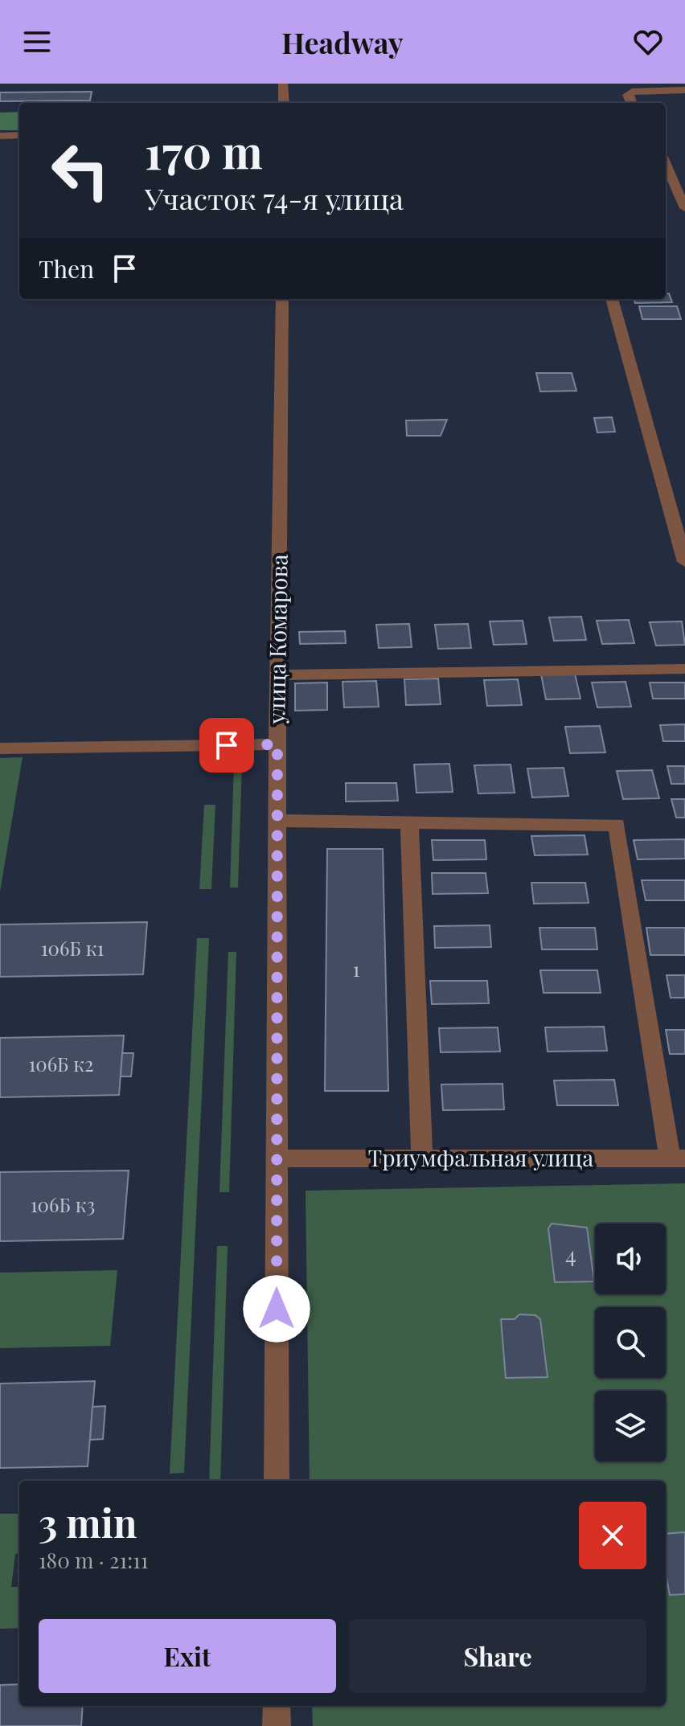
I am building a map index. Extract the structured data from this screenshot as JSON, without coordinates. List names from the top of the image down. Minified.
{"streets":{"street":["улица Комарова","Триумфальная улица"]},"crossings":[["улица Комарова","Триумфальная улица"]],"house_numbers":["106Б к1","1","106Б к2","106Б к3","4"],"page":{"header":"Headway","turn":["170 m","Участок 74-я улица"],"then":"Then","heading":["3 min","180 m · 21:11"],"buttons":["Exit","Share"]}}
